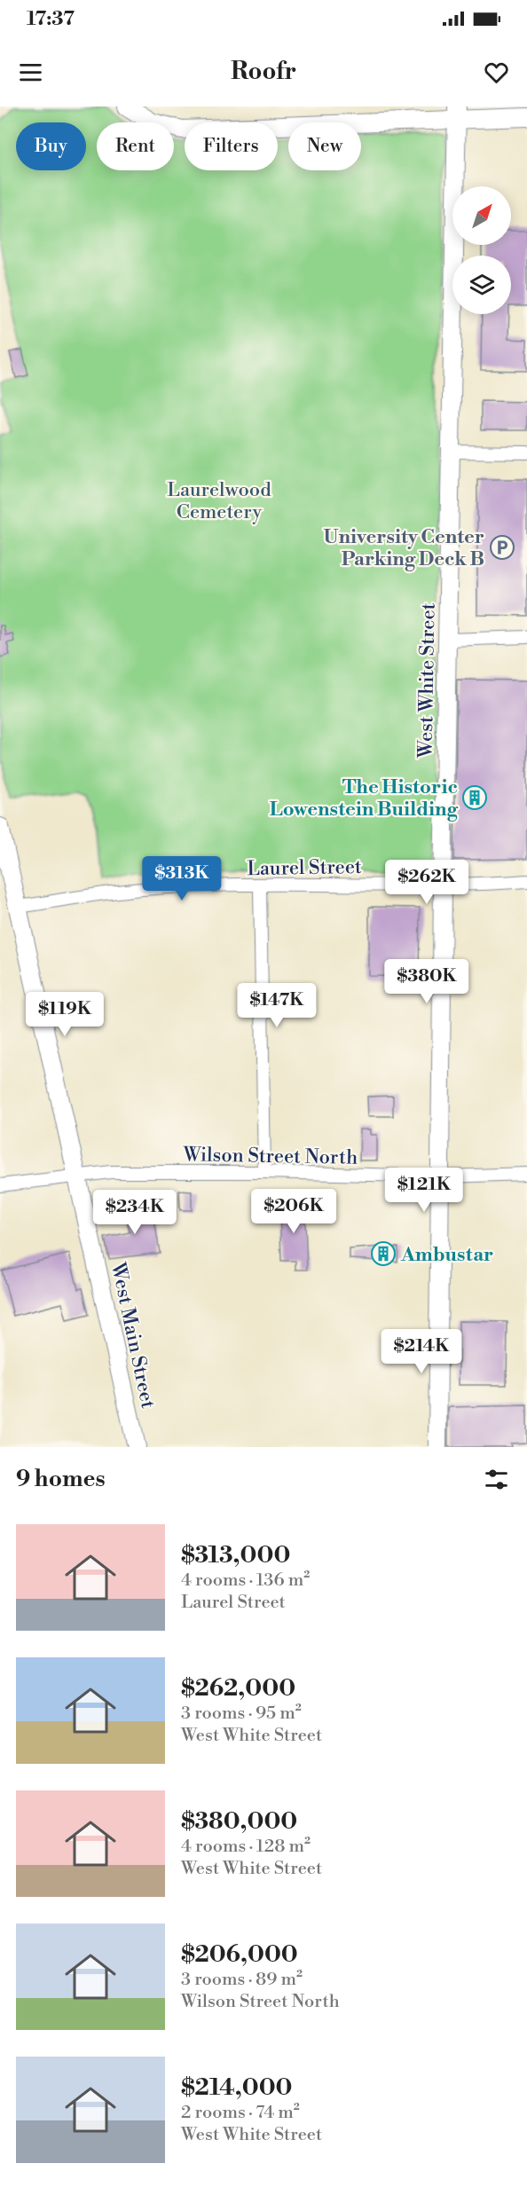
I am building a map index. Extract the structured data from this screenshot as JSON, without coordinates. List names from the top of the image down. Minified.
{"streets":{"street":["West White Street","Laurel Street","Wilson Street North","West Main Street"]},"crossings":[["West White Street","Laurel Street"],["West White Street","Wilson Street North"],["Laurel Street","West Main Street"],["Wilson Street North","West Main Street"]],"parks":["Laurelwood Cemetery"],"places":{"parking":["University Center Parking Deck B"],"building":["The Historic Lowenstein Building","Ambustar"]},"north":"top right","page":{"status":"17:37","header":"Roofr","chip":["Buy","Rent","Filters","New"],"price":["$313K","$262K","$380K","$147K","$119K","$121K","$206K","$234K","$214K"],"heading":"9 homes","list":[{"name":"$313,000","note":"4 rooms · 136 m² · Laurel Street"},{"name":"$262,000","note":"3 rooms · 95 m² · West White Street"},{"name":"$380,000","note":"4 rooms · 128 m² · West White Street"},{"name":"$206,000","note":"3 rooms · 89 m² · Wilson Street North"},{"name":"$214,000","note":"2 rooms · 74 m² · West White Street"}]}}
